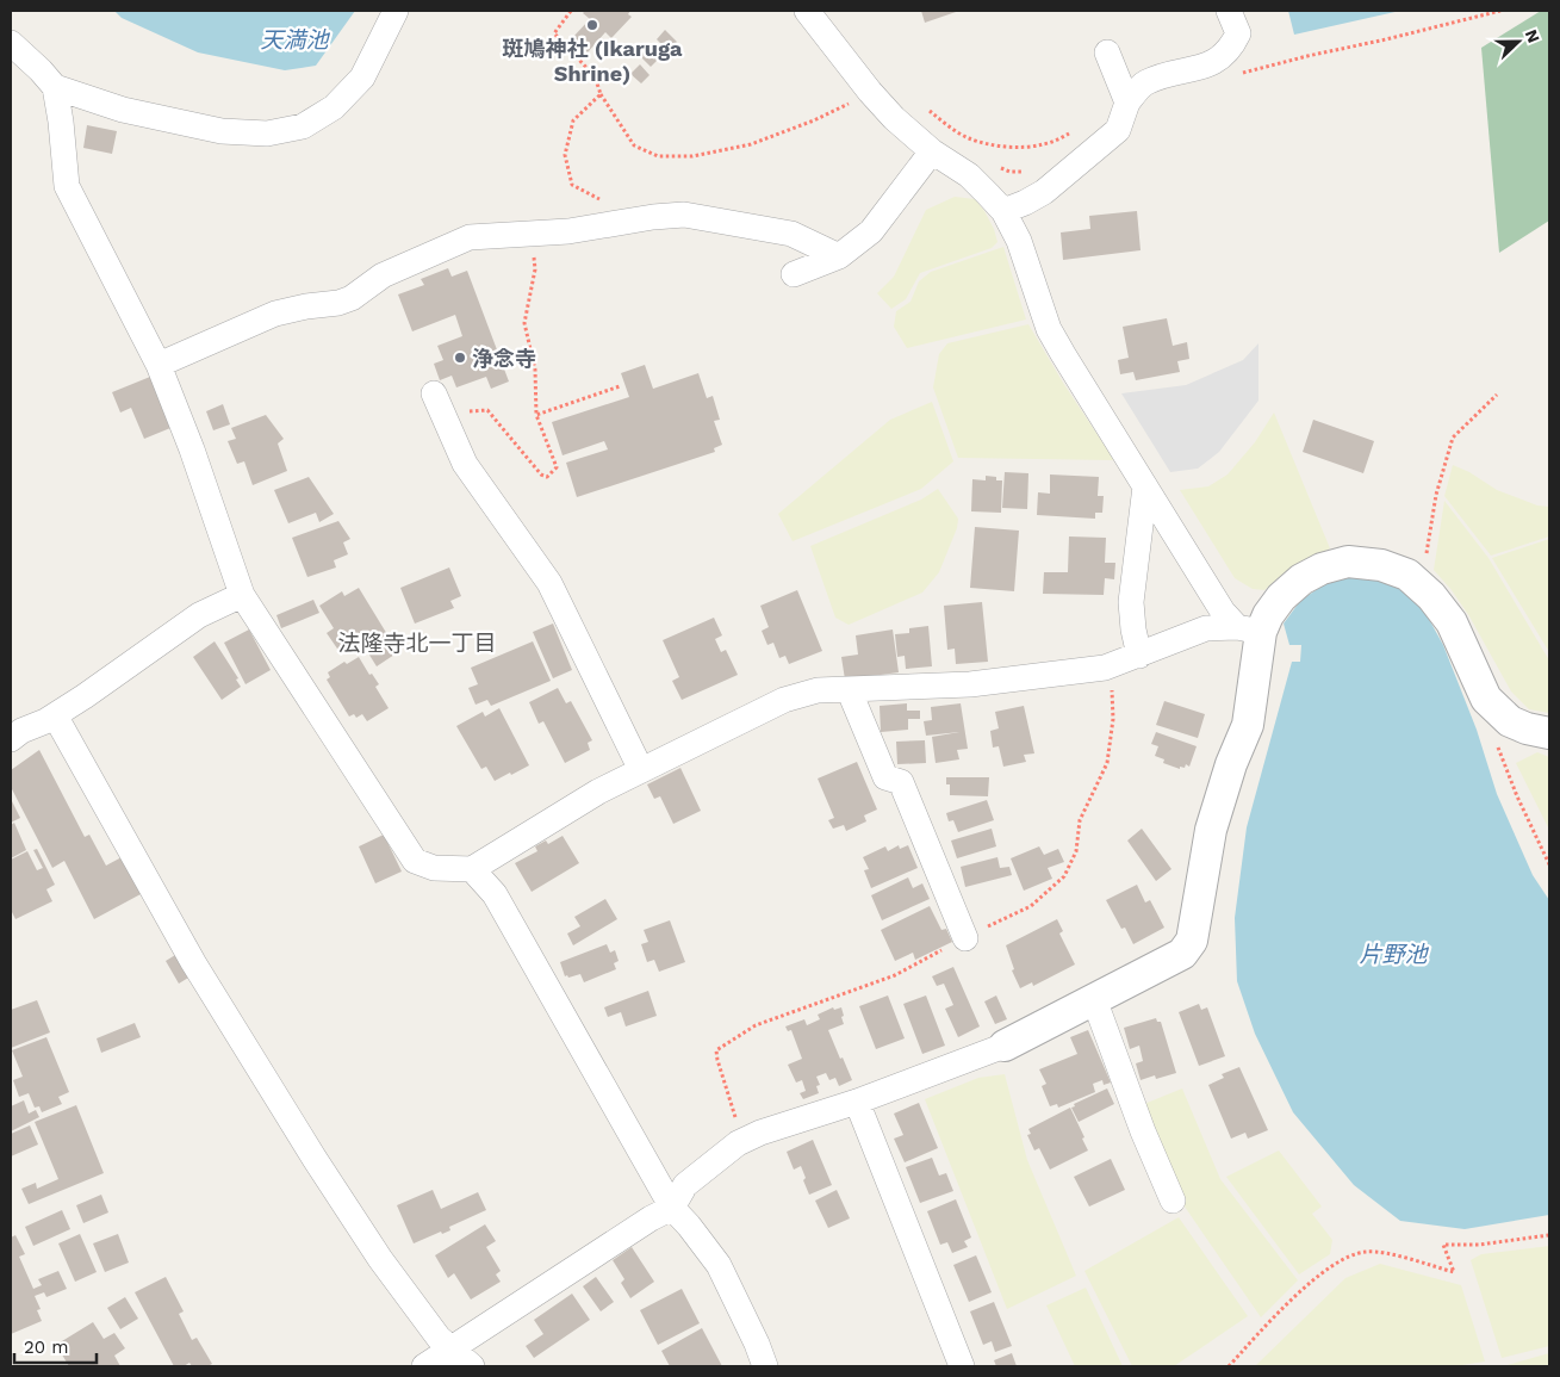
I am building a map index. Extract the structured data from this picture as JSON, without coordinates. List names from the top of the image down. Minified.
{"districts":["法隆寺北一丁目"],"water":["天満池","片野池"],"places":["斑鳩神社 (Ikaruga Shrine)","浄念寺"],"scale_bar":"20 m","north":"right"}
